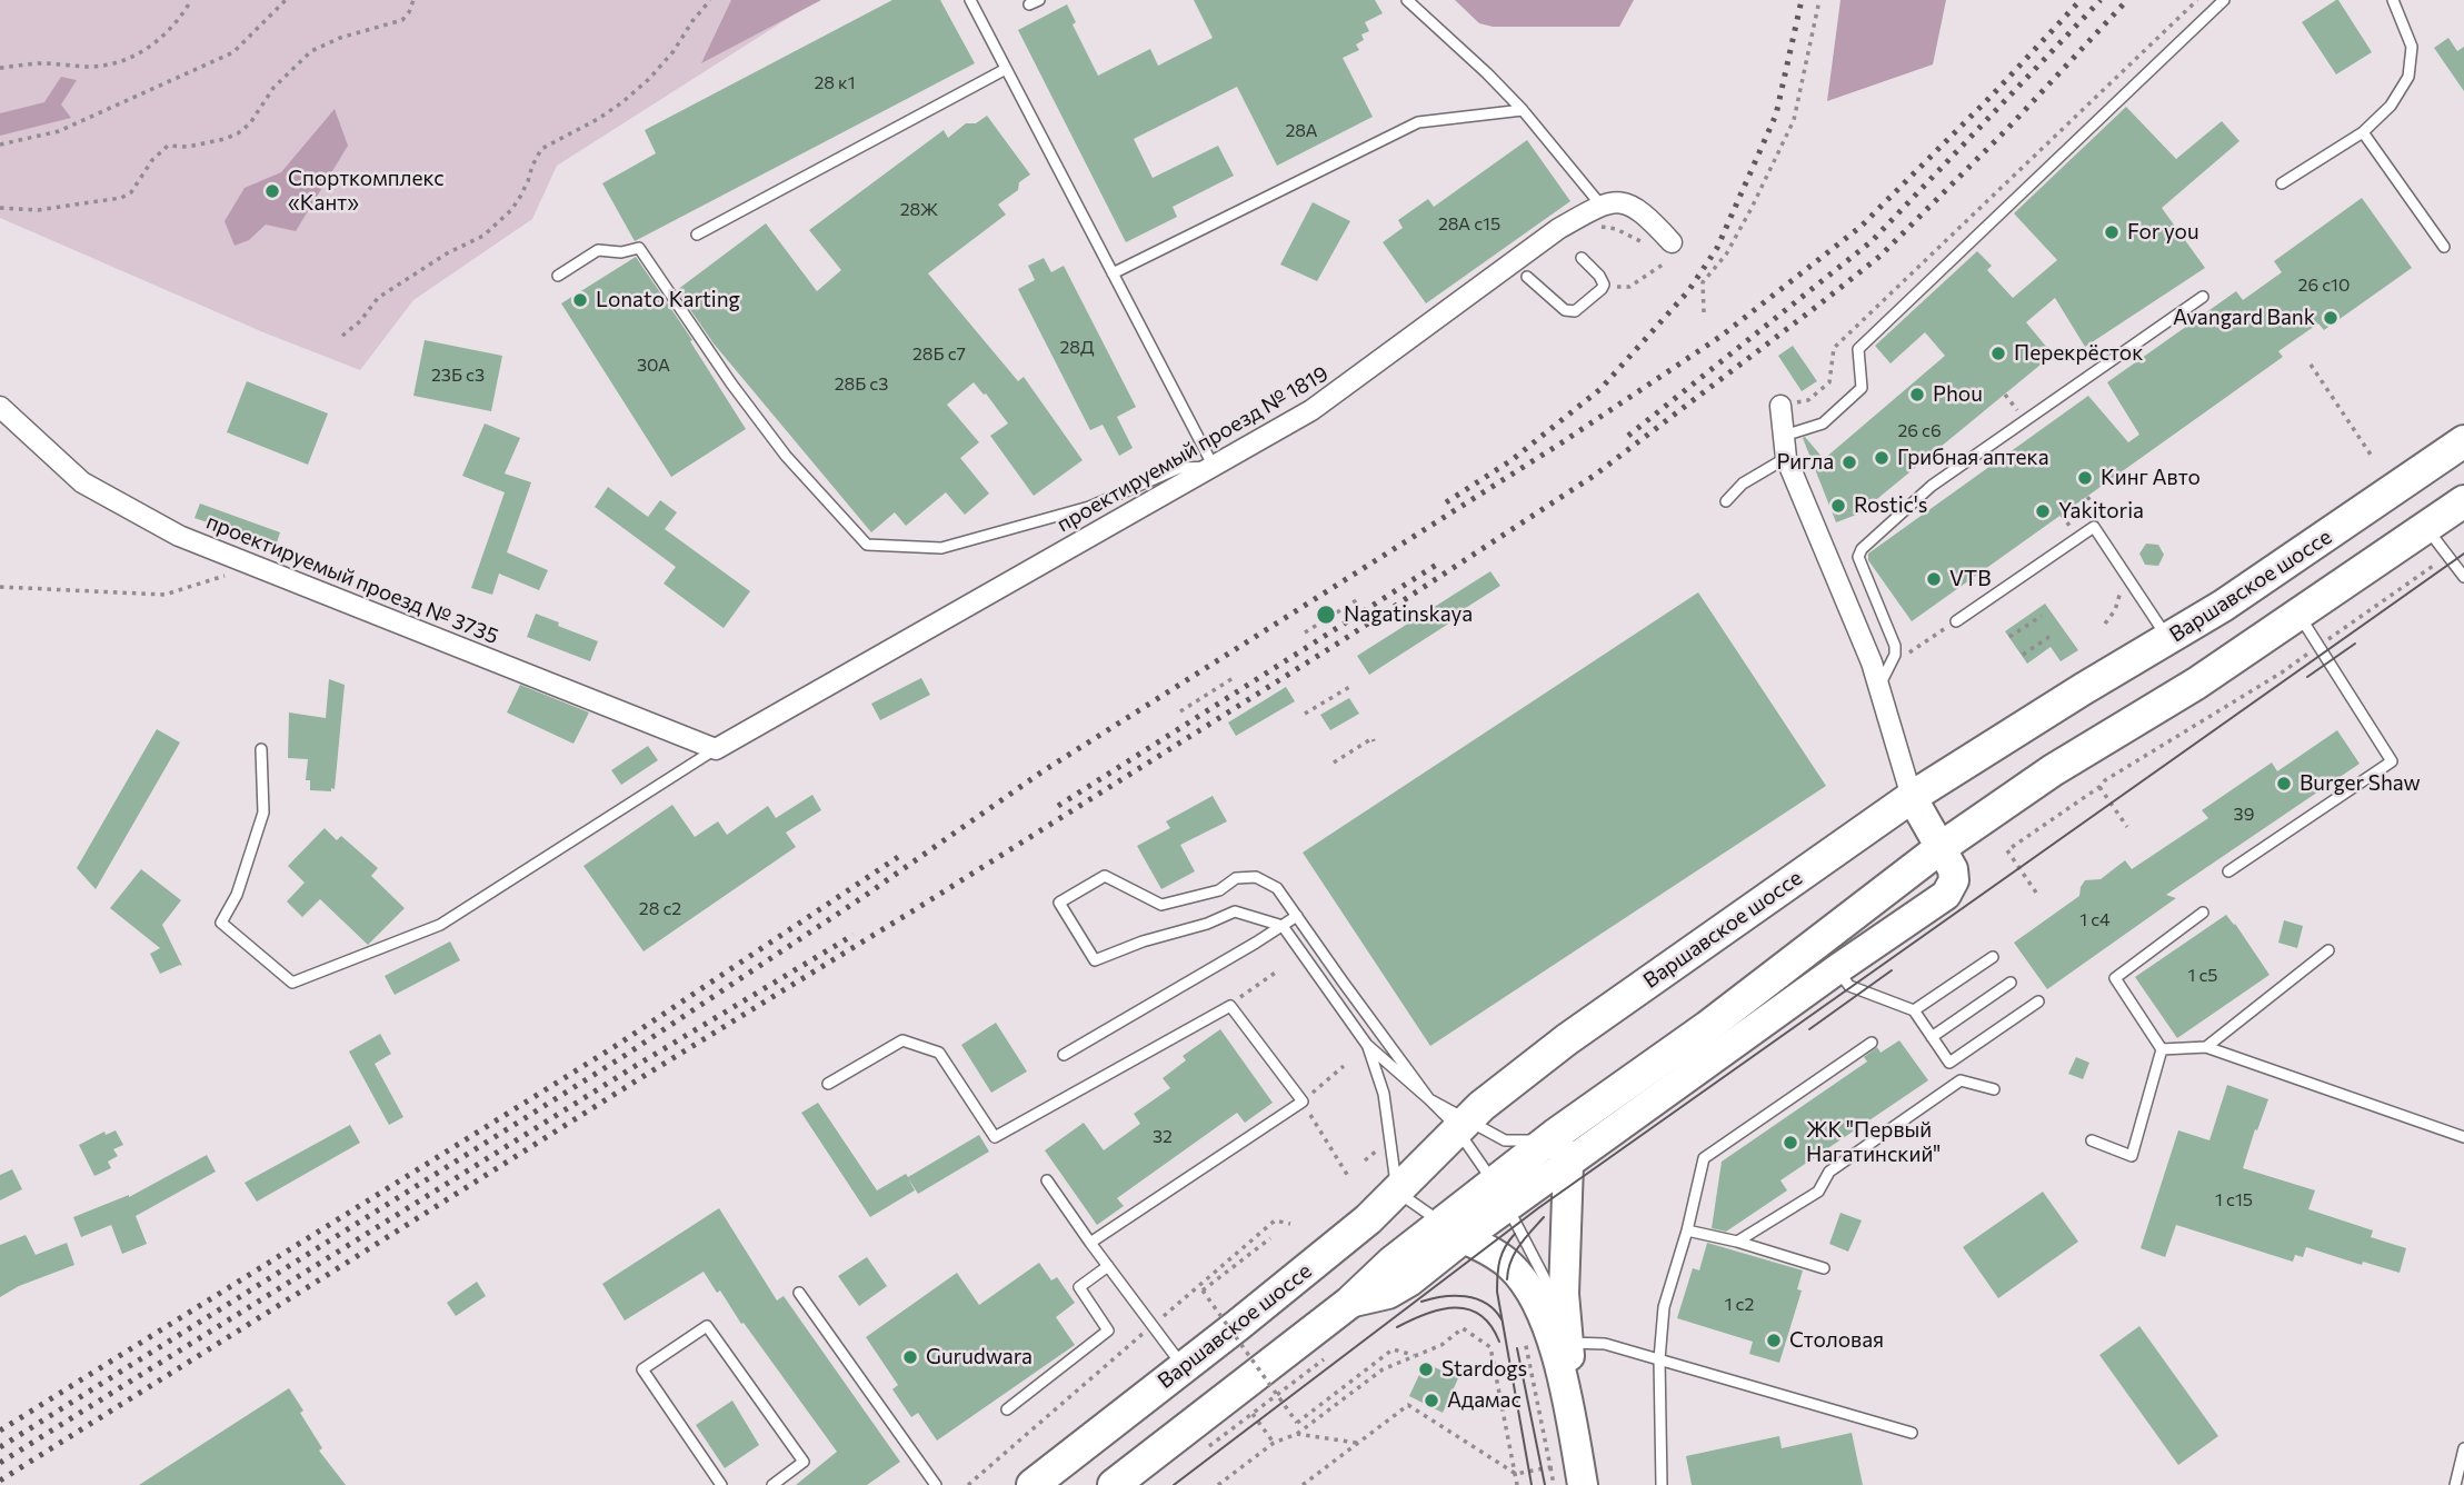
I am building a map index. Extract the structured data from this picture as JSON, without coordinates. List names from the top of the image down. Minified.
{"streets":{"main road":["Варшавское шоссе"],"street":["проектируемый проезд № 1819","проектируемый проезд № 3735"]},"crossings":[["проектируемый проезд № 1819","проектируемый проезд № 3735"]],"places":["Спорткомплекс «Кант»","For you","Lonato Karting","Avangard Bank","Перекрёсток","Phou","Грибная аптека","Ригла","Кинг Авто","Rostic's","Yakitoria","VTB","Nagatinskaya","Burger Shaw","ЖК \"Первый Нагатинский\"","Столовая","Gurudwara","Stardogs","Адамас"],"house_numbers":["28 к1","28А","28Ж","28А с15","26 с10","28Д","28Б с7","30А","23Б с3","28Б с3","26 с6","39","28 с2","1 с4","1 с5","32","1 с15","1 с2"]}
